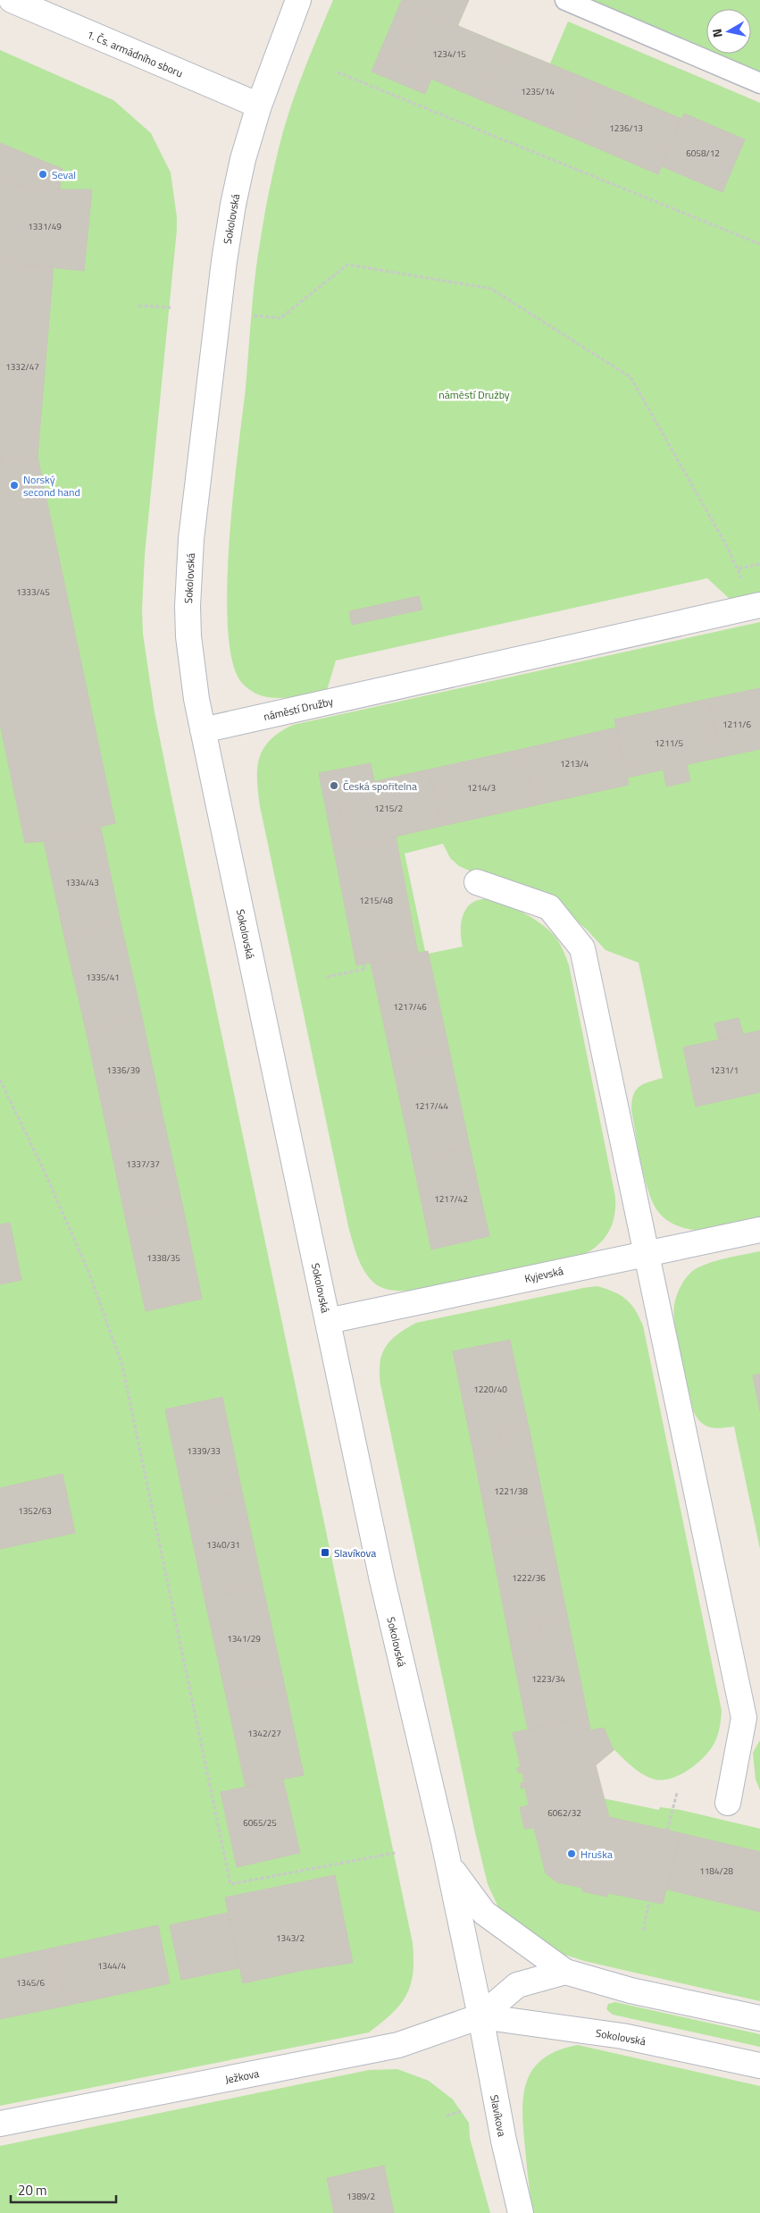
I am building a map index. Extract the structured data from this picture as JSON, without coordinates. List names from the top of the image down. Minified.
{"streets":{"street":["1. Čs. armádního sboru","Sokolovská","náměstí Družby","Kyjevská","Ježkova","Slavíkova"]},"crossings":[["1. Čs. armádního sboru","Sokolovská"],["Sokolovská","náměstí Družby"],["Sokolovská","Kyjevská"],["Sokolovská","Ježkova"],["Sokolovská","Slavíkova"],["Ježkova","Slavíkova"]],"parks":["náměstí Družby"],"places":{"other":["Seval","Norský second hand","Česká spořitelna","Hruška"],"transit":["Slavíkova"]},"house_numbers":["1234/15","1235/14","1236/13","6058/12","1331/49","1332/47","1333/45","1211/6","1211/5","1213/4","1214/3","1215/2","1334/43","1215/48","1335/41","1217/46","1336/39","1231/1","1217/44","1337/37","1217/42","1338/35","1220/40","1339/33","1221/38","1352/63","1340/31","1222/36","1341/29","1223/34","1342/27","6062/32","6065/25","1184/28","1343/2","1344/4","1345/6","1389/2"],"scale_bar":"20 m","north":"left"}
